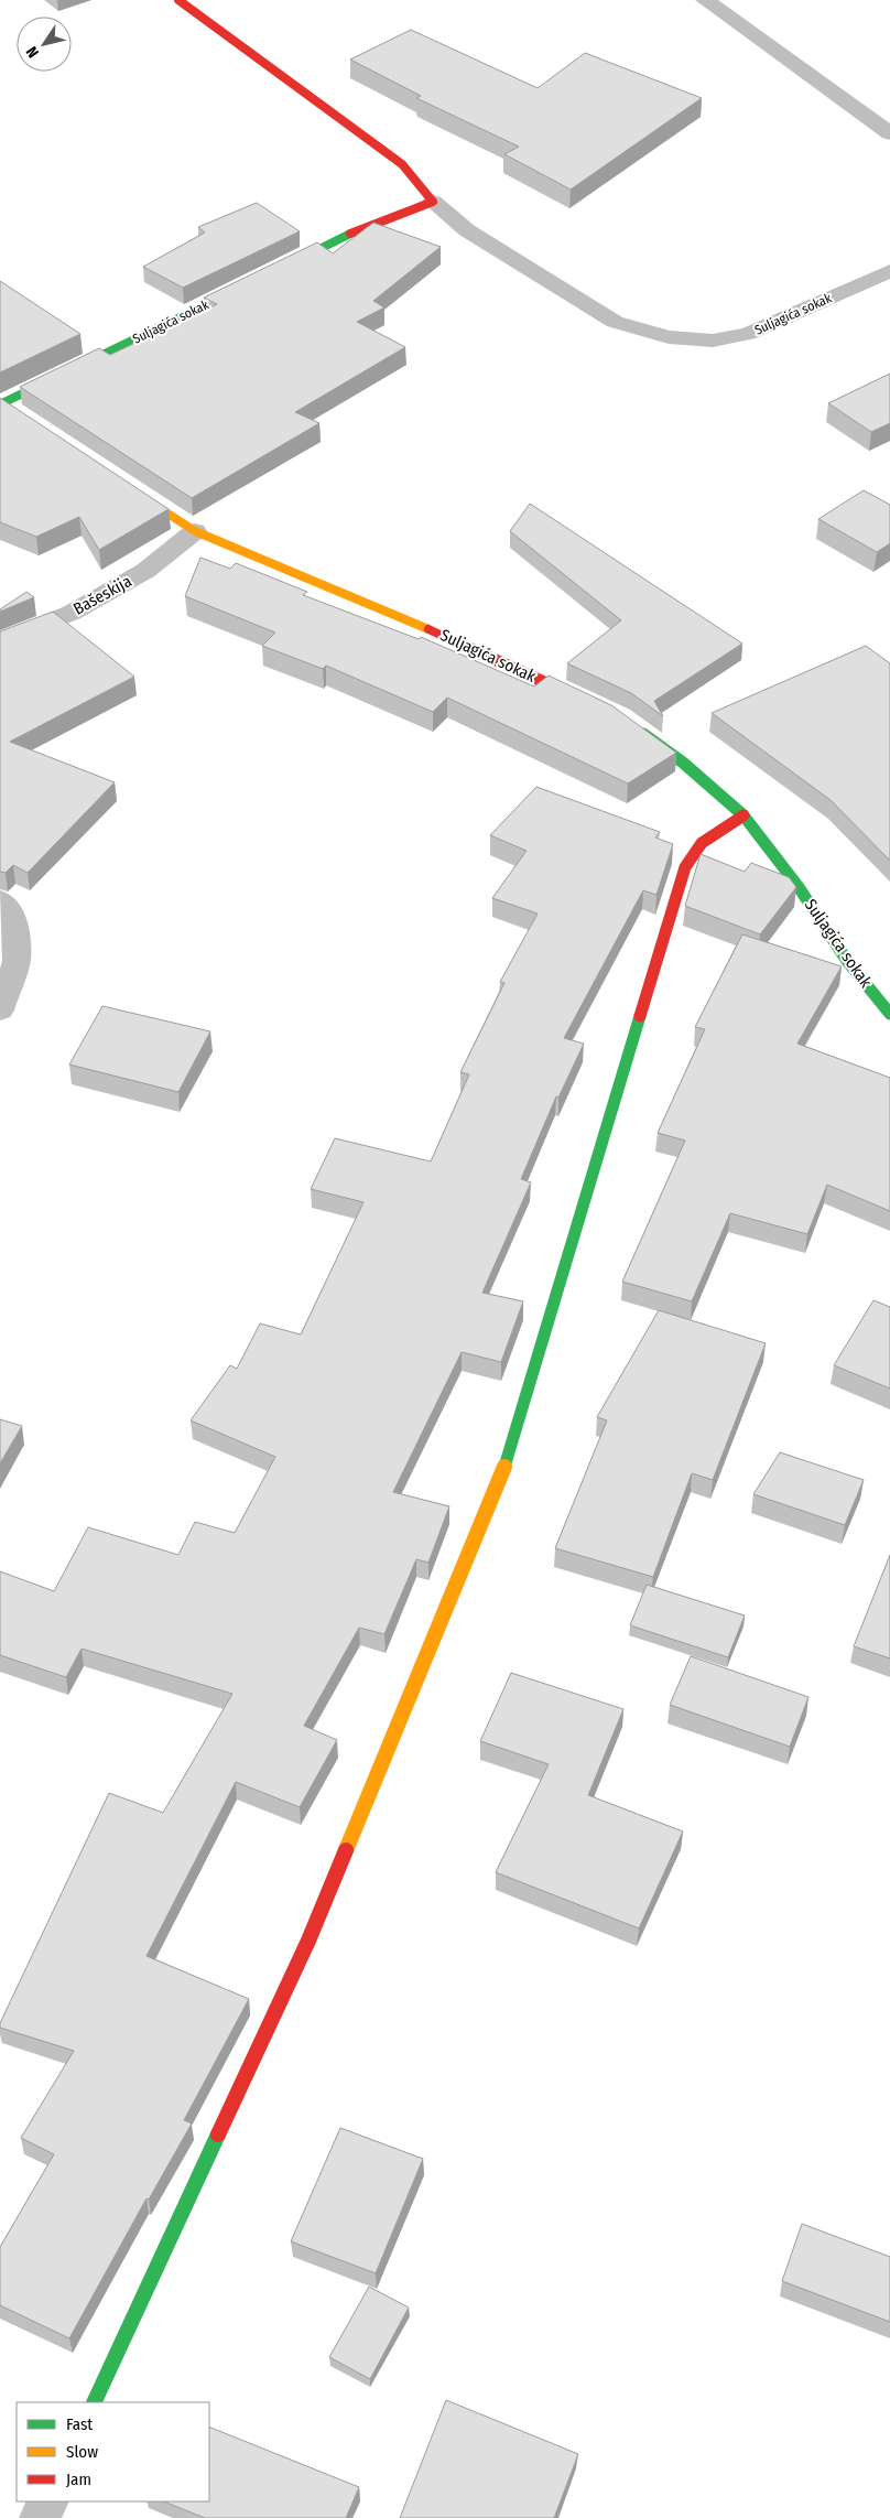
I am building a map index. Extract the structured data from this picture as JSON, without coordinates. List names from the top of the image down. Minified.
{"streets":{"street":["Suljagića sokak","Bašeskija"]},"crossings":[["Suljagića sokak","Bašeskija"]],"legend":["Fast","Slow","Jam"],"north":"bottom left"}
